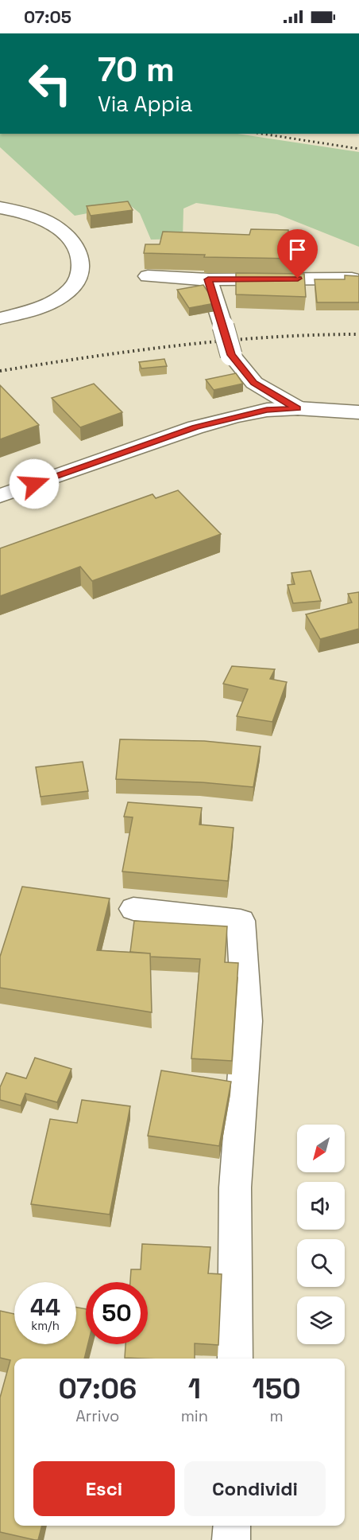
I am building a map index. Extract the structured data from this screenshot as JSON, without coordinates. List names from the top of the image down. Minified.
{"north":"bottom left","page":{"status":"07:05","turn":["70 m","Via Appia"],"speed":"44 km/h","limit":"50","eta":["07:06","Arrivo","1","min","150","m"],"buttons":["Esci","Condividi"]}}
